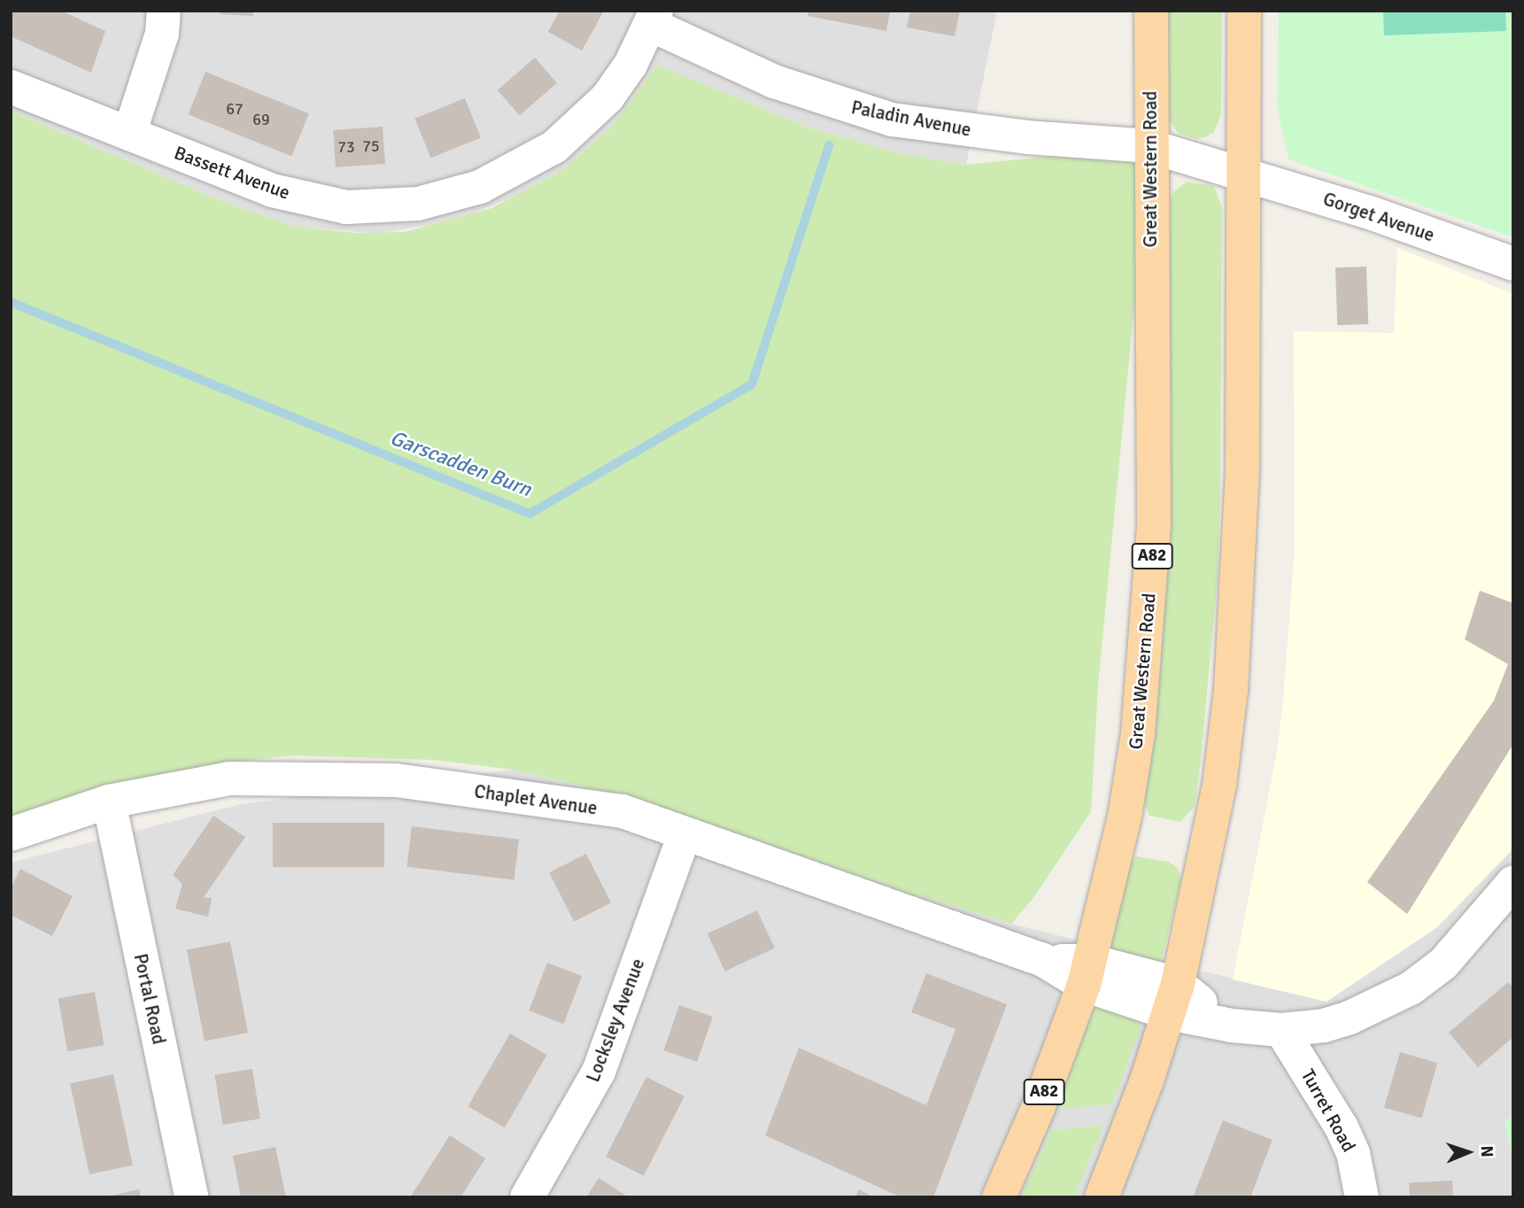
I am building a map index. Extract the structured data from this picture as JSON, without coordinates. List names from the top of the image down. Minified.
{"streets":{"main road":["Great Western Road","A82"],"street":["Paladin Avenue","Bassett Avenue","Gorget Avenue","Chaplet Avenue","Portal Road","Locksley Avenue","Turret Road"]},"crossings":[["Paladin Avenue","Great Western Road"],["Paladin Avenue","Bassett Avenue"],["Paladin Avenue","Gorget Avenue"],["Great Western Road","Chaplet Avenue"],["Chaplet Avenue","Portal Road"],["Chaplet Avenue","Locksley Avenue"]],"water":["Garscadden Burn"],"house_numbers":["67","69","75","73"],"north":"right"}
